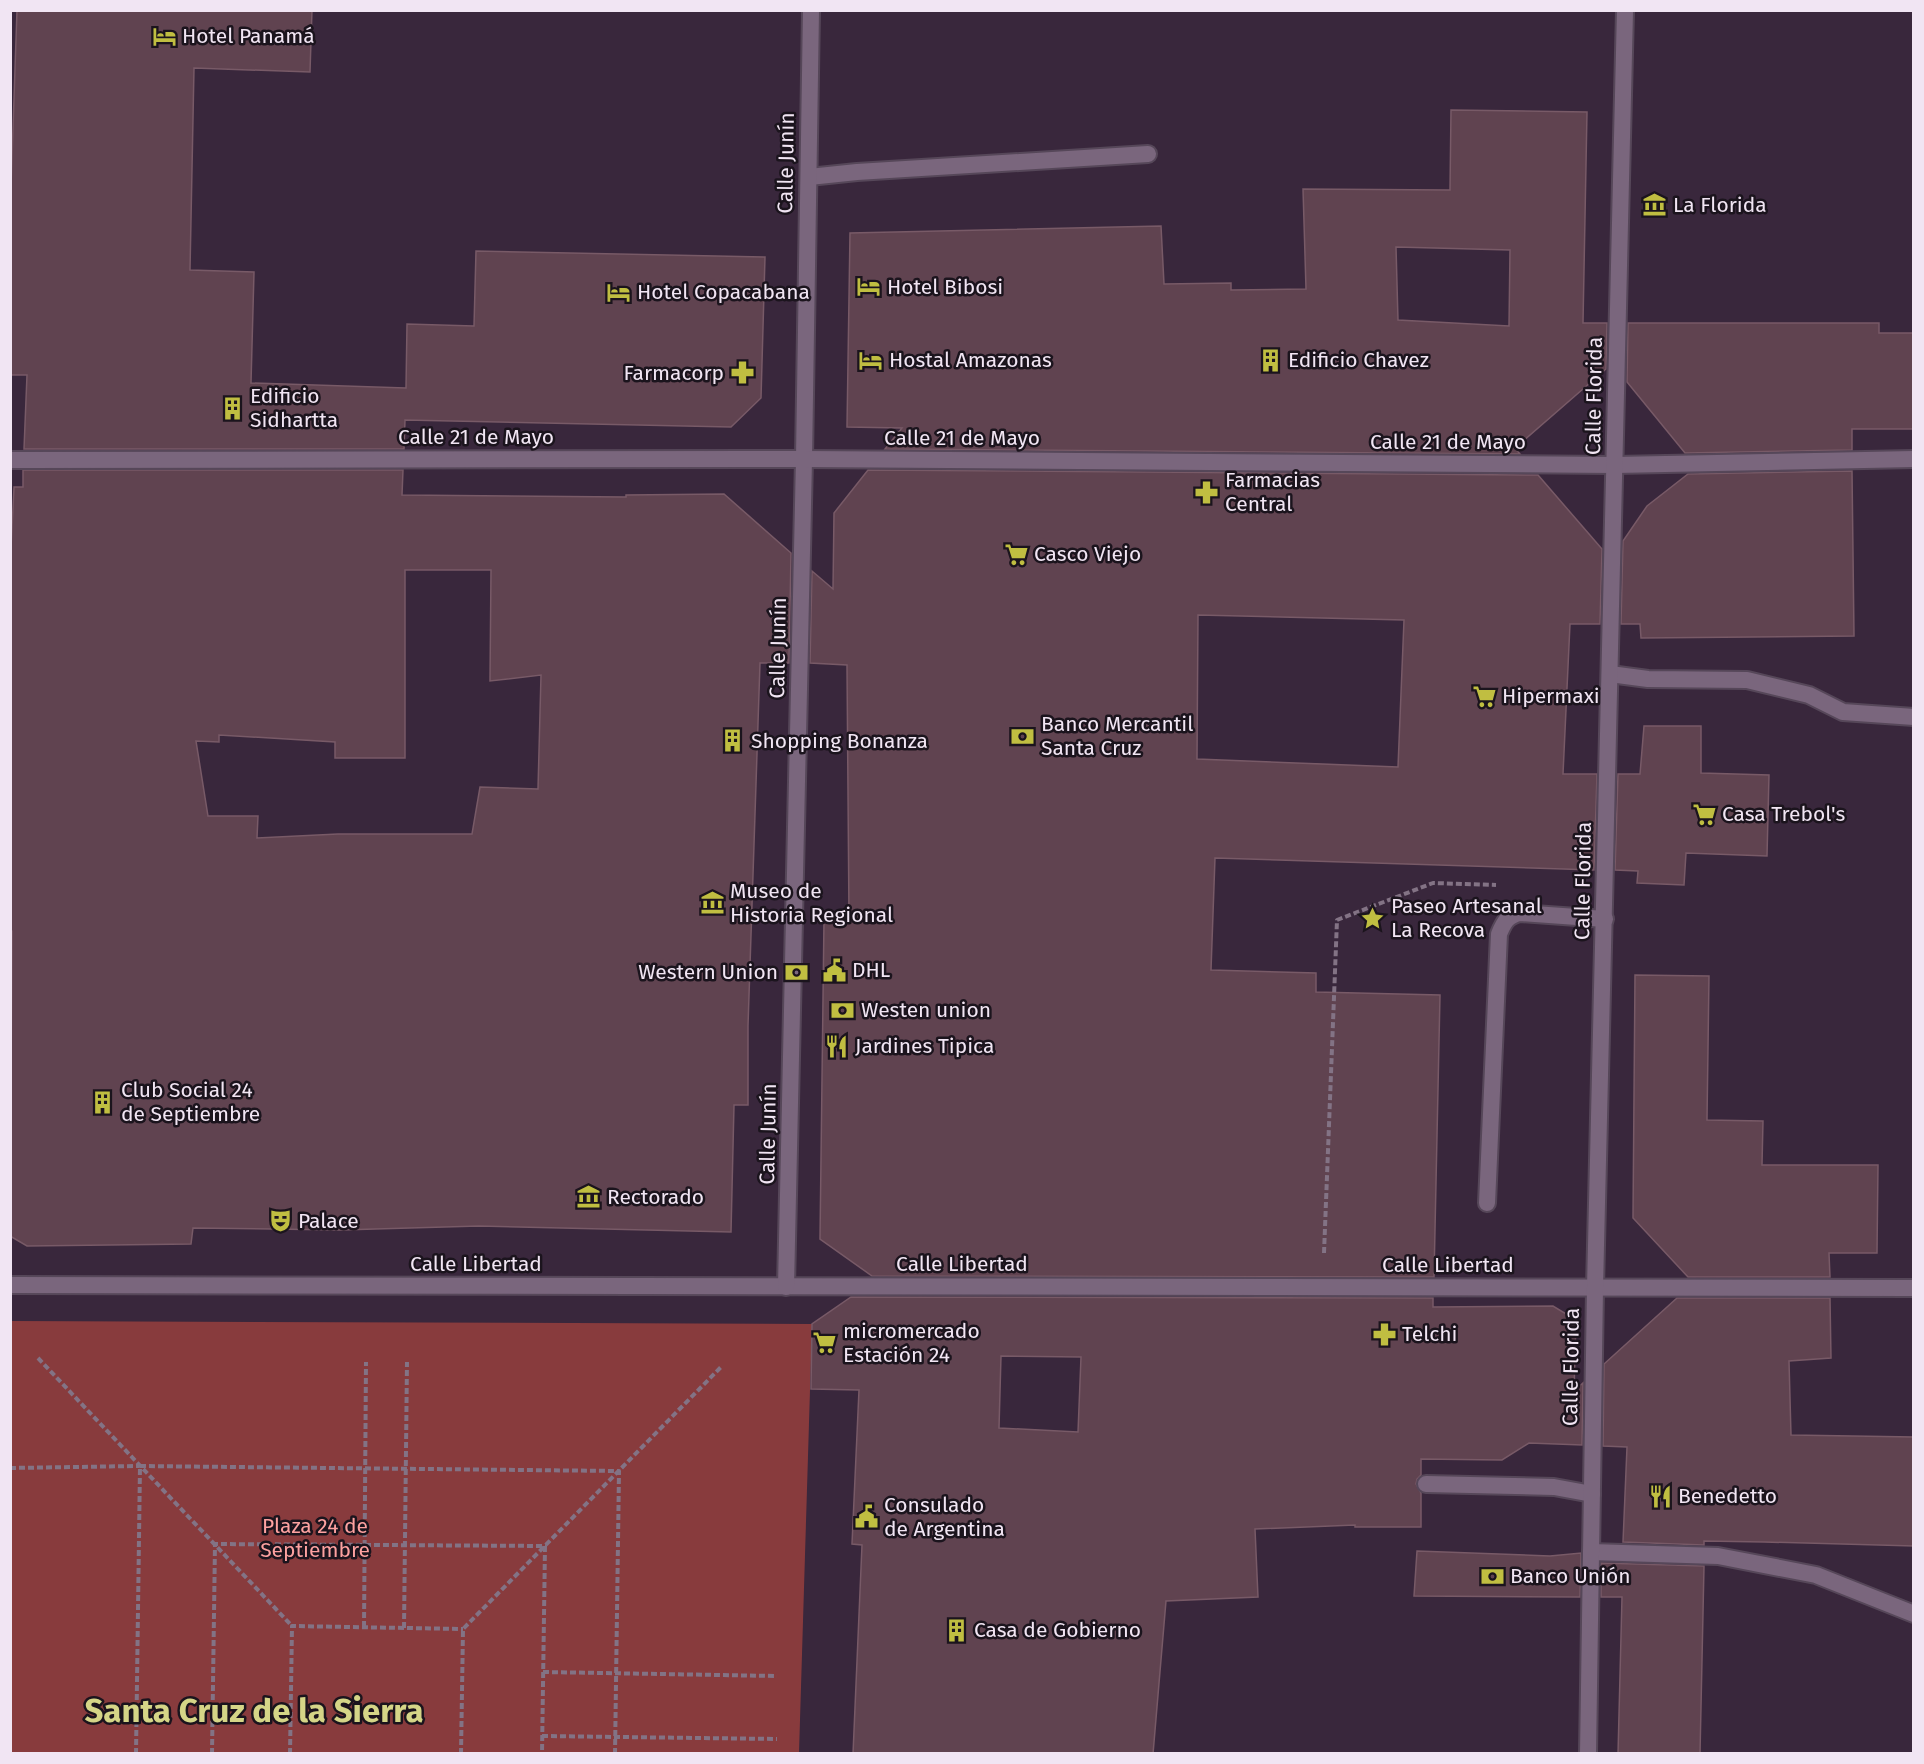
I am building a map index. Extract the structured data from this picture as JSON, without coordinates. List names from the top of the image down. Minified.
{"streets":{"street":["Calle Junín","Calle Florida","Calle 21 de Mayo","Calle Libertad"]},"crossings":[["Calle Junín","Calle 21 de Mayo"],["Calle Junín","Calle Libertad"],["Calle Florida","Calle 21 de Mayo"],["Calle Florida","Calle Libertad"]],"districts":["Santa Cruz de la Sierra"],"parks":["Plaza 24 de Septiembre"],"places":{"hotel":["Hotel Panamá","Hotel Bibosi","Hotel Copacabana","Hostal Amazonas"],"museum":["La Florida","Museo de Historia Regional","Rectorado"],"building":["Edificio Chavez","Edificio Sidhartta","Shopping Bonanza","Club Social 24 de Septiembre","Casa de Gobierno"],"pharmacy":["Farmacorp","Farmacias Central","Telchi"],"supermarket":["Casco Viejo","Hipermaxi","Casa Trebol's","micromercado Estación 24"],"bank":["Banco Mercantil Santa Cruz","Western Union","Westen union","Banco Unión"],"place":["Paseo Artesanal La Recova"],"public building":["DHL","Consulado de Argentina"],"restaurant":["Jardines Tipica","Benedetto"],"theatre":["Palace"]}}
